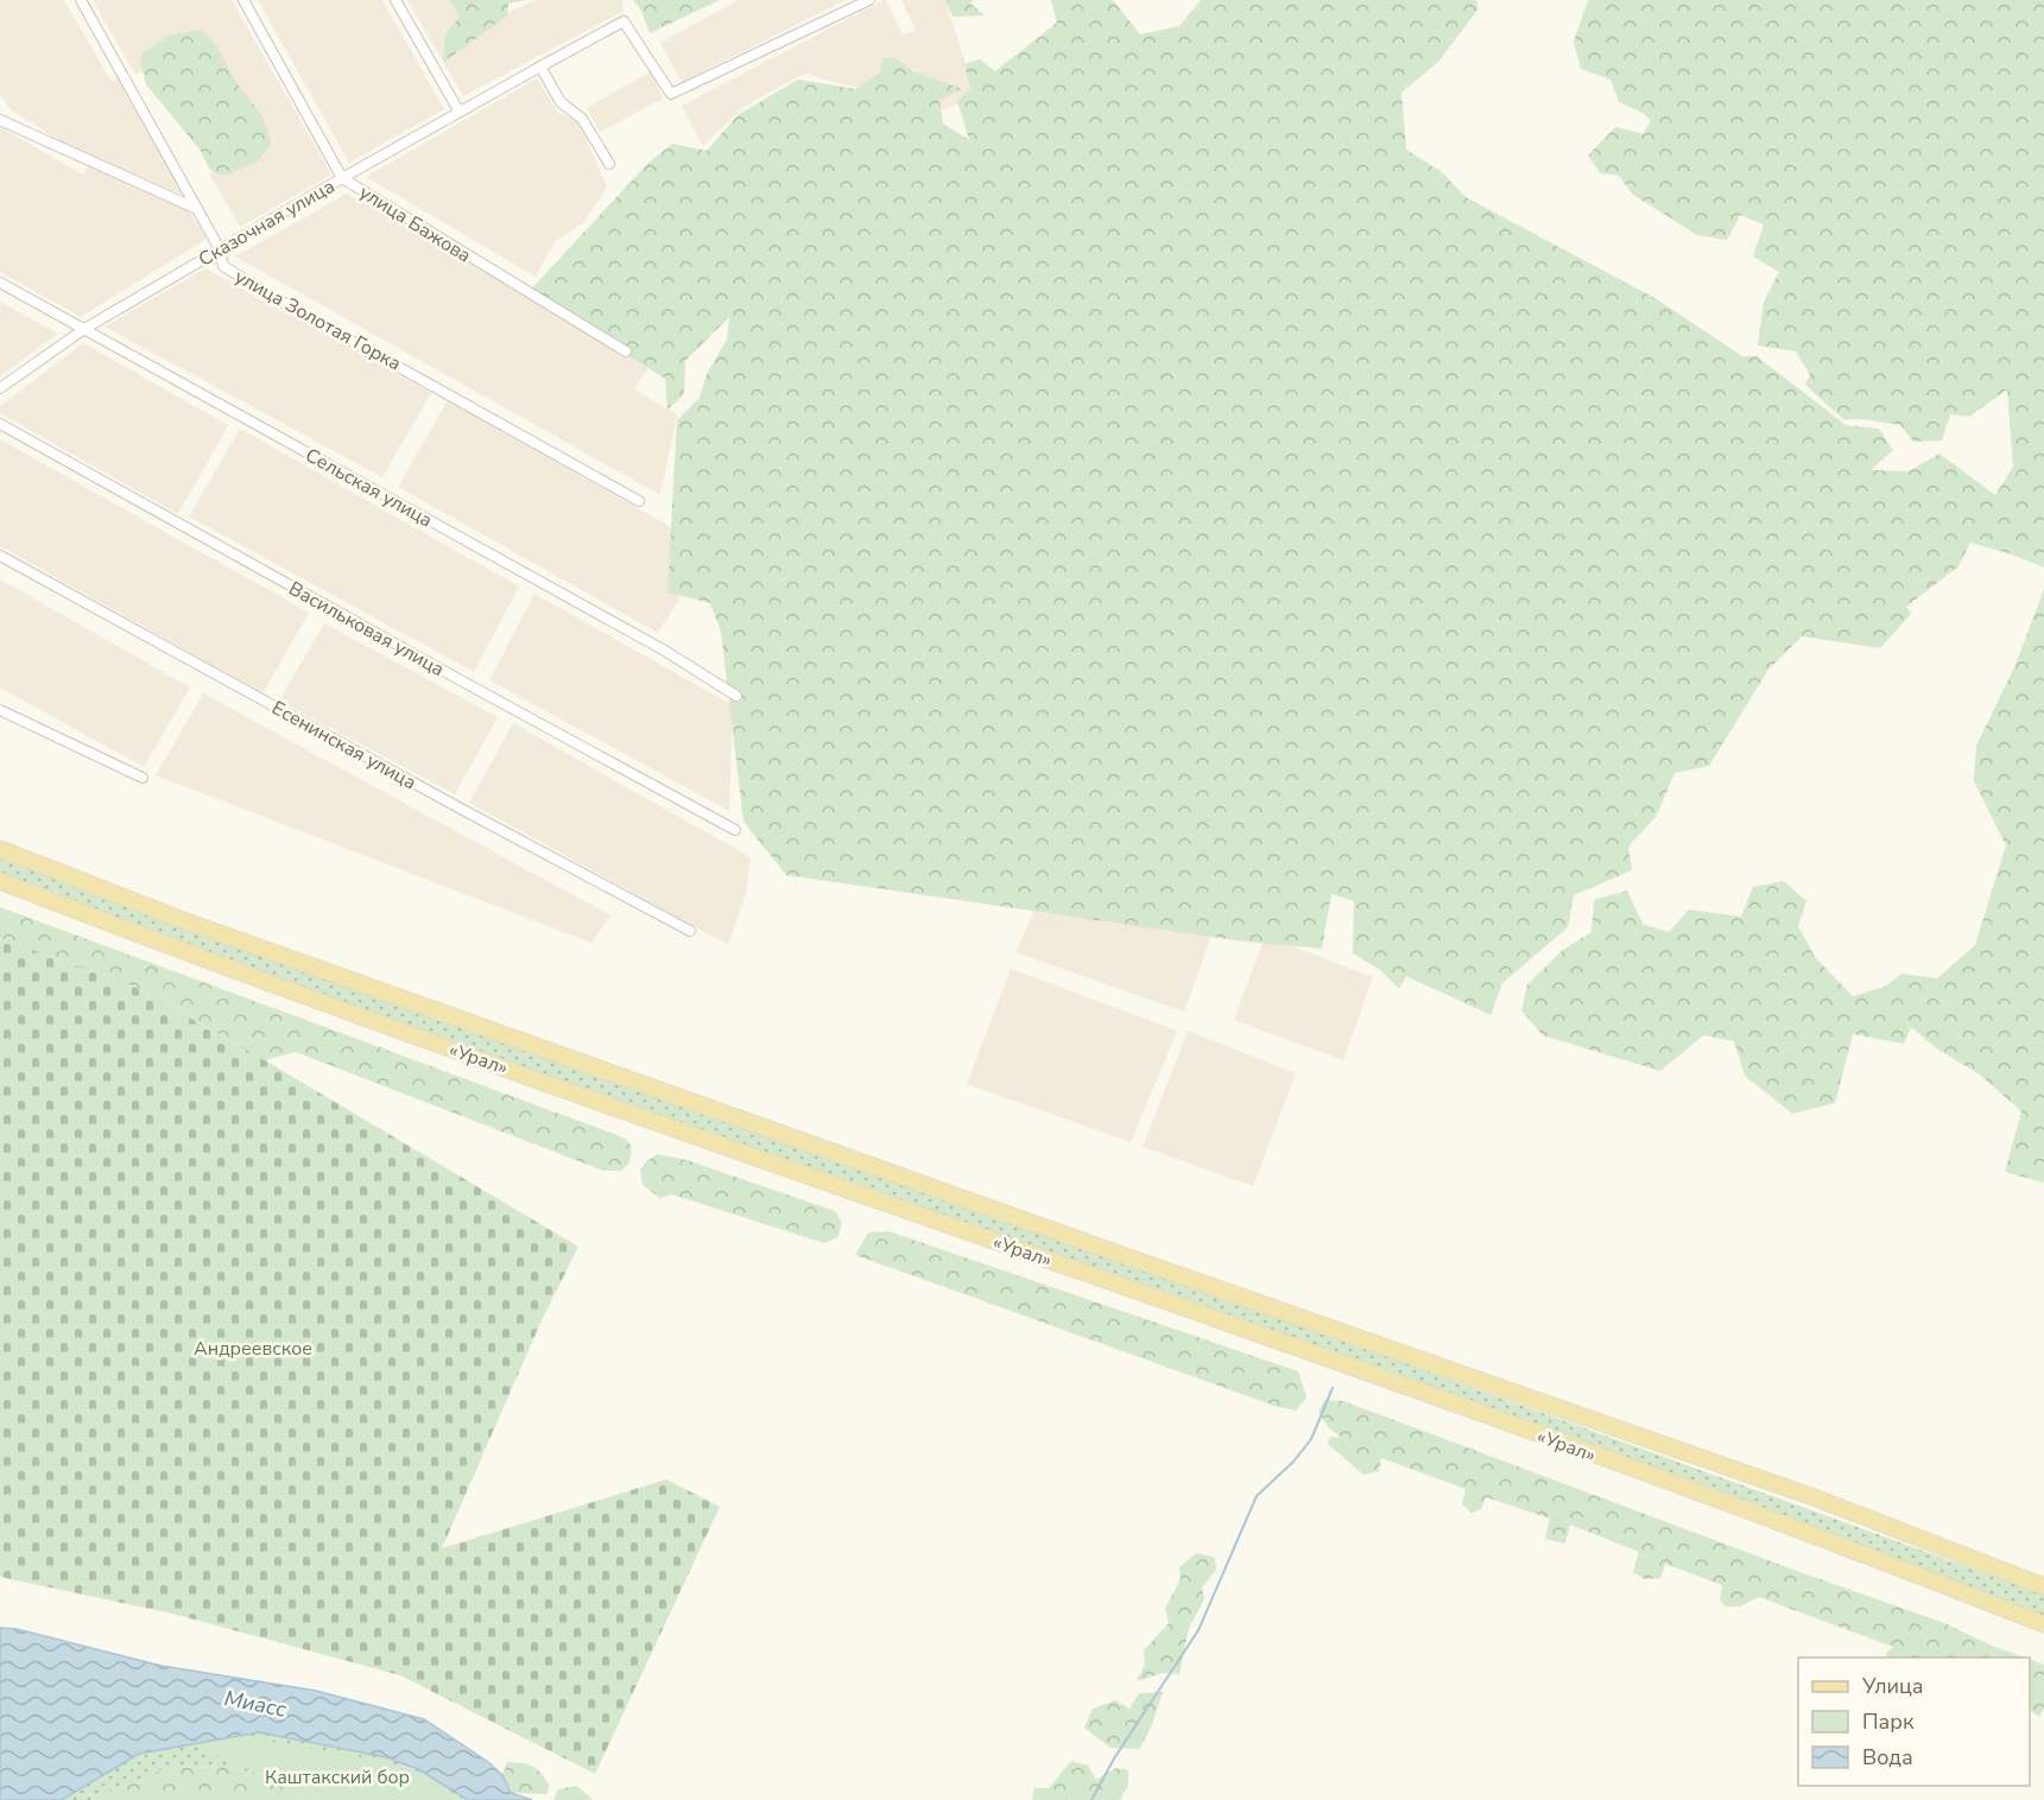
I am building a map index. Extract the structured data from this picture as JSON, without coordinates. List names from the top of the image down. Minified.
{"streets":{"main road":["«Урал»"],"street":["Сказочная улица","улица Бажова","улица Золотая Горка","Сельская улица","Васильковая улица","Есенинская улица"]},"crossings":[["Сказочная улица","улица Бажова"],["Сказочная улица","улица Золотая Горка"],["Сказочная улица","Сельская улица"]],"water":["Миасс"],"parks":["Андреевское","Каштакский бор"],"legend":["Улица","Парк","Вода"]}
